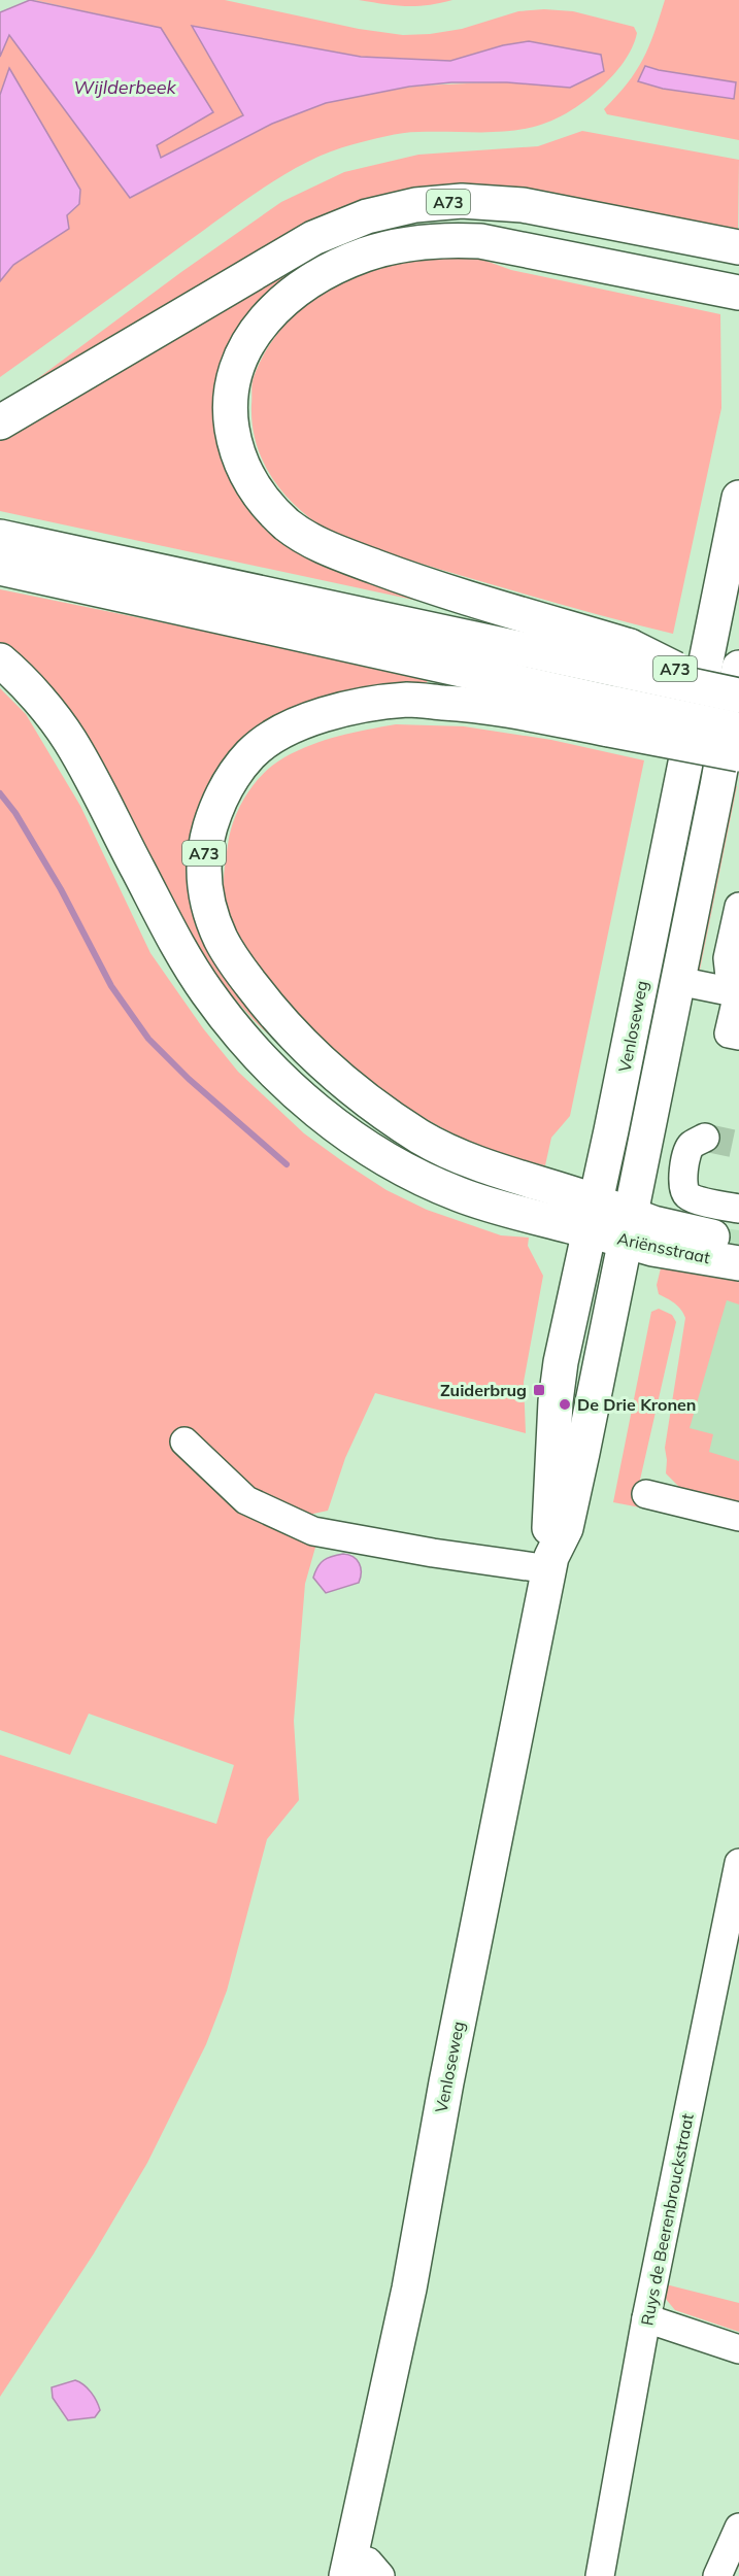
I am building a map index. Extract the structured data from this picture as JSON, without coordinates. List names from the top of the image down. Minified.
{"streets":{"main road":["A73","Venloseweg","Ariënsstraat"],"street":["Ruys de Beerenbrouckstraat"]},"crossings":[["A73","Venloseweg"],["A73","Ariënsstraat"],["Venloseweg","Ariënsstraat"]],"water":["Wijlderbeek"],"places":{"transit":["Zuiderbrug"],"other":["De Drie Kronen"]}}
